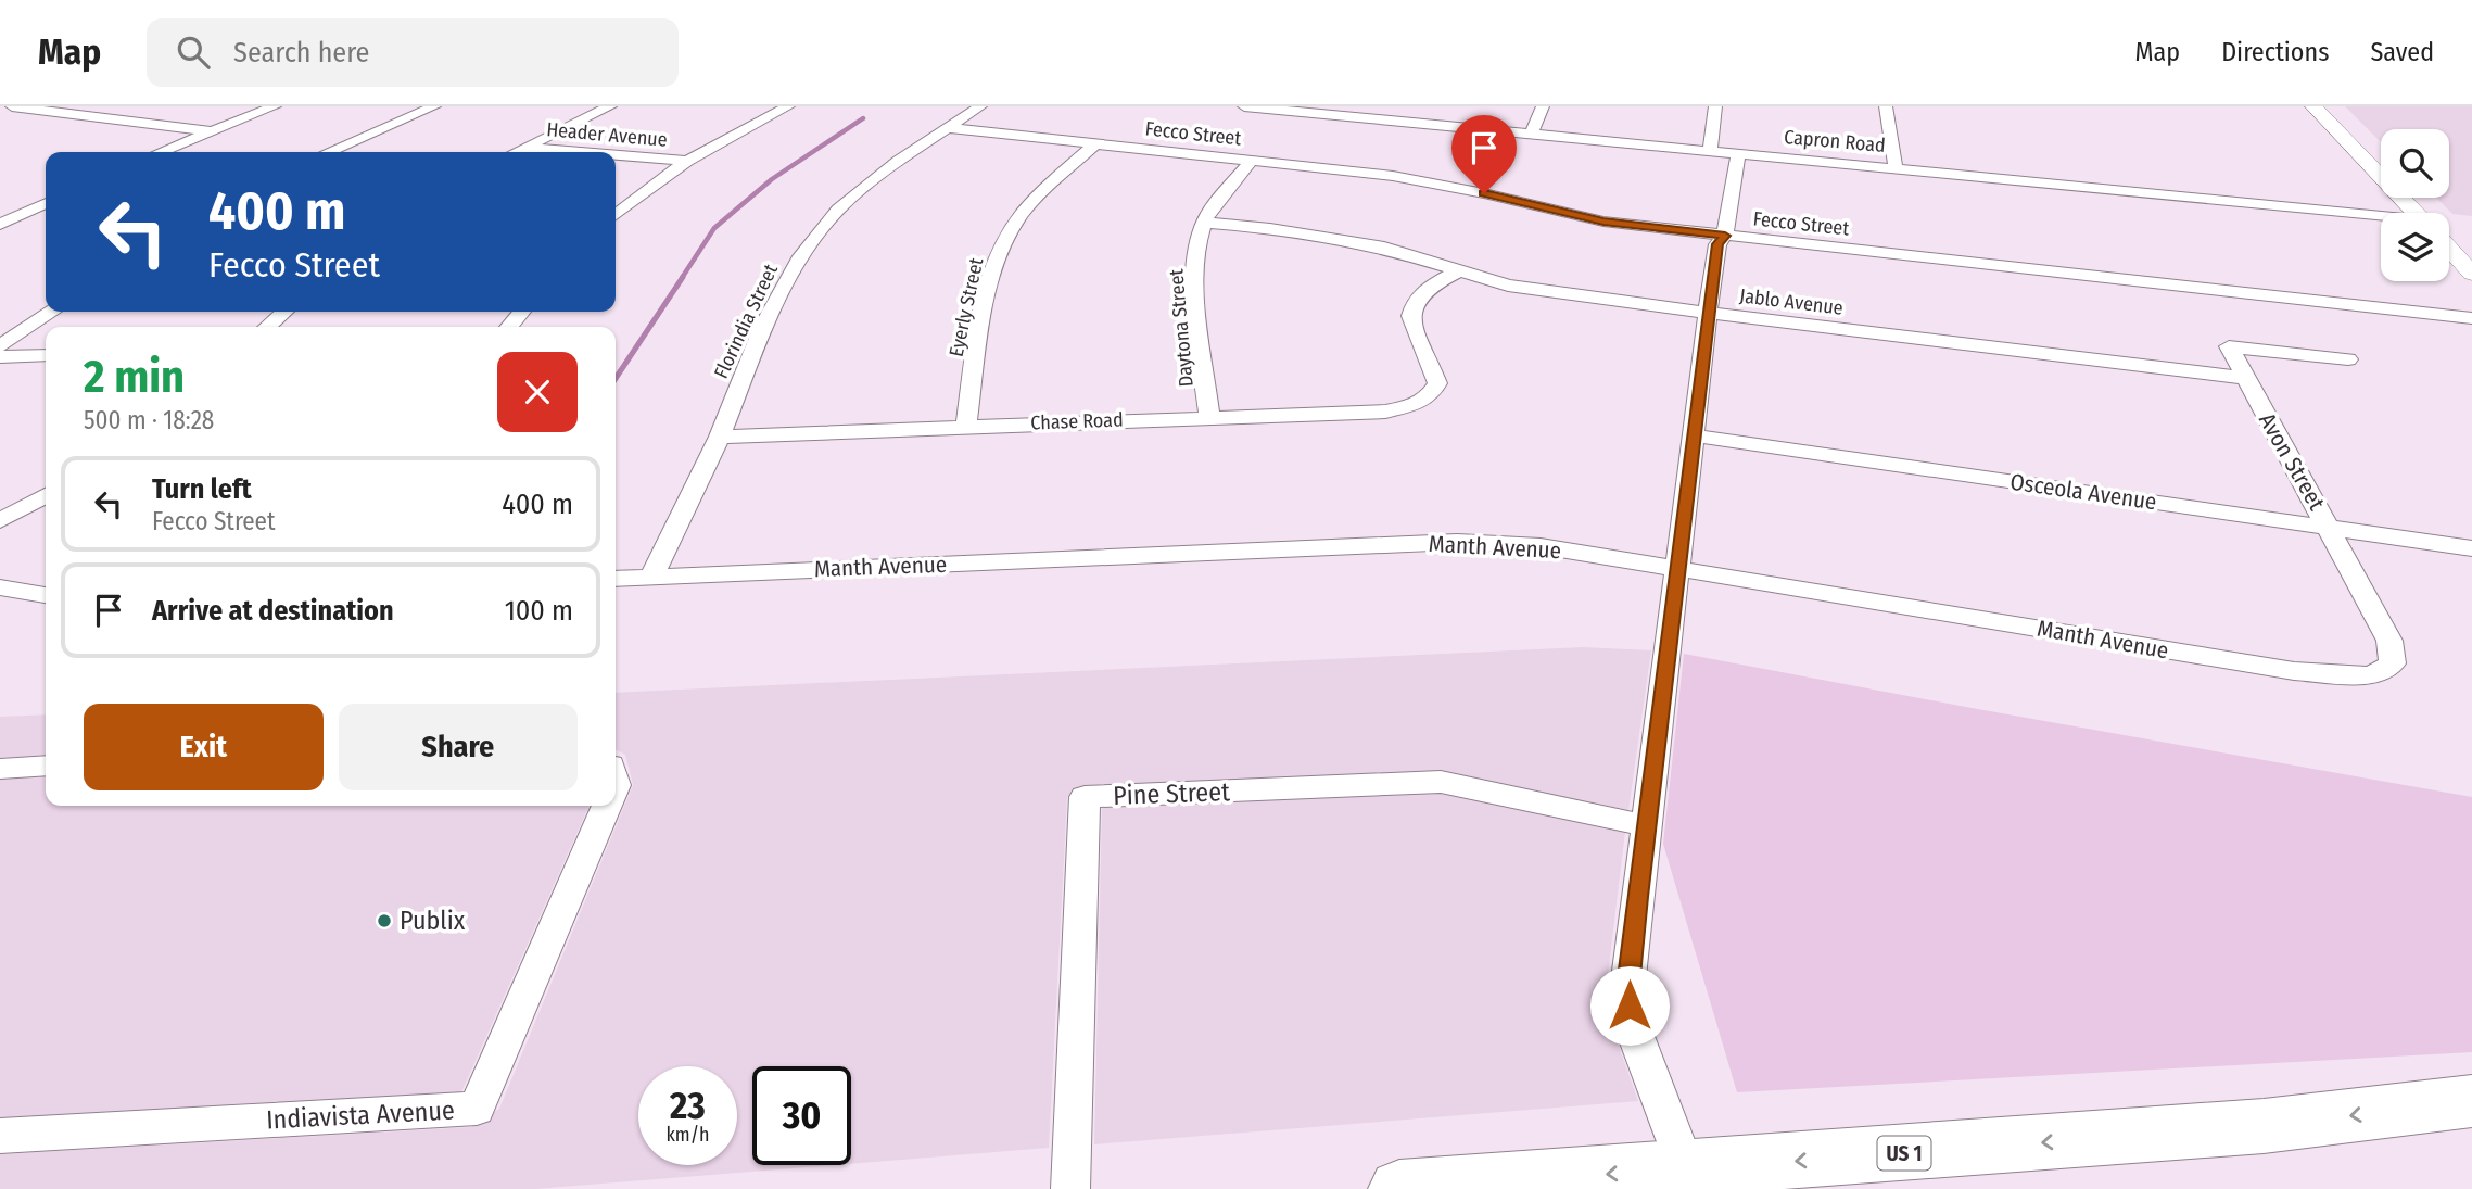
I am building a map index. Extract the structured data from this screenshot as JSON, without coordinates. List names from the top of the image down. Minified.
{"streets":{"main road":["US 1"],"street":["Fecco Street","Header Avenue","Capron Road","Jablo Avenue","Eyerly Street","Florindia Street","Daytona Street","Chase Road","Avon Street","Osceola Avenue","Manth Avenue","Pine Street","Indiavista Avenue"]},"crossings":[["Fecco Street","Eyerly Street"],["Fecco Street","Florindia Street"],["Fecco Street","Daytona Street"],["Jablo Avenue","Daytona Street"],["Jablo Avenue","Chase Road"],["Jablo Avenue","Avon Street"],["Eyerly Street","Chase Road"],["Florindia Street","Chase Road"],["Florindia Street","Manth Avenue"],["Daytona Street","Chase Road"],["Avon Street","Osceola Avenue"],["Avon Street","Manth Avenue"]],"places":["Publix"],"page":{"header":"Map","search":"Search here","nav":["Map","Directions","Saved"],"turn":["400 m","Fecco Street"],"heading":["2 min","500 m · 18:28"],"list":[{"name":"Turn left","note":"Fecco Street","value":"400 m"},{"name":"Arrive at destination","value":"100 m"}],"buttons":["Exit","Share"],"speed":"23 km/h","limit":"30"}}
